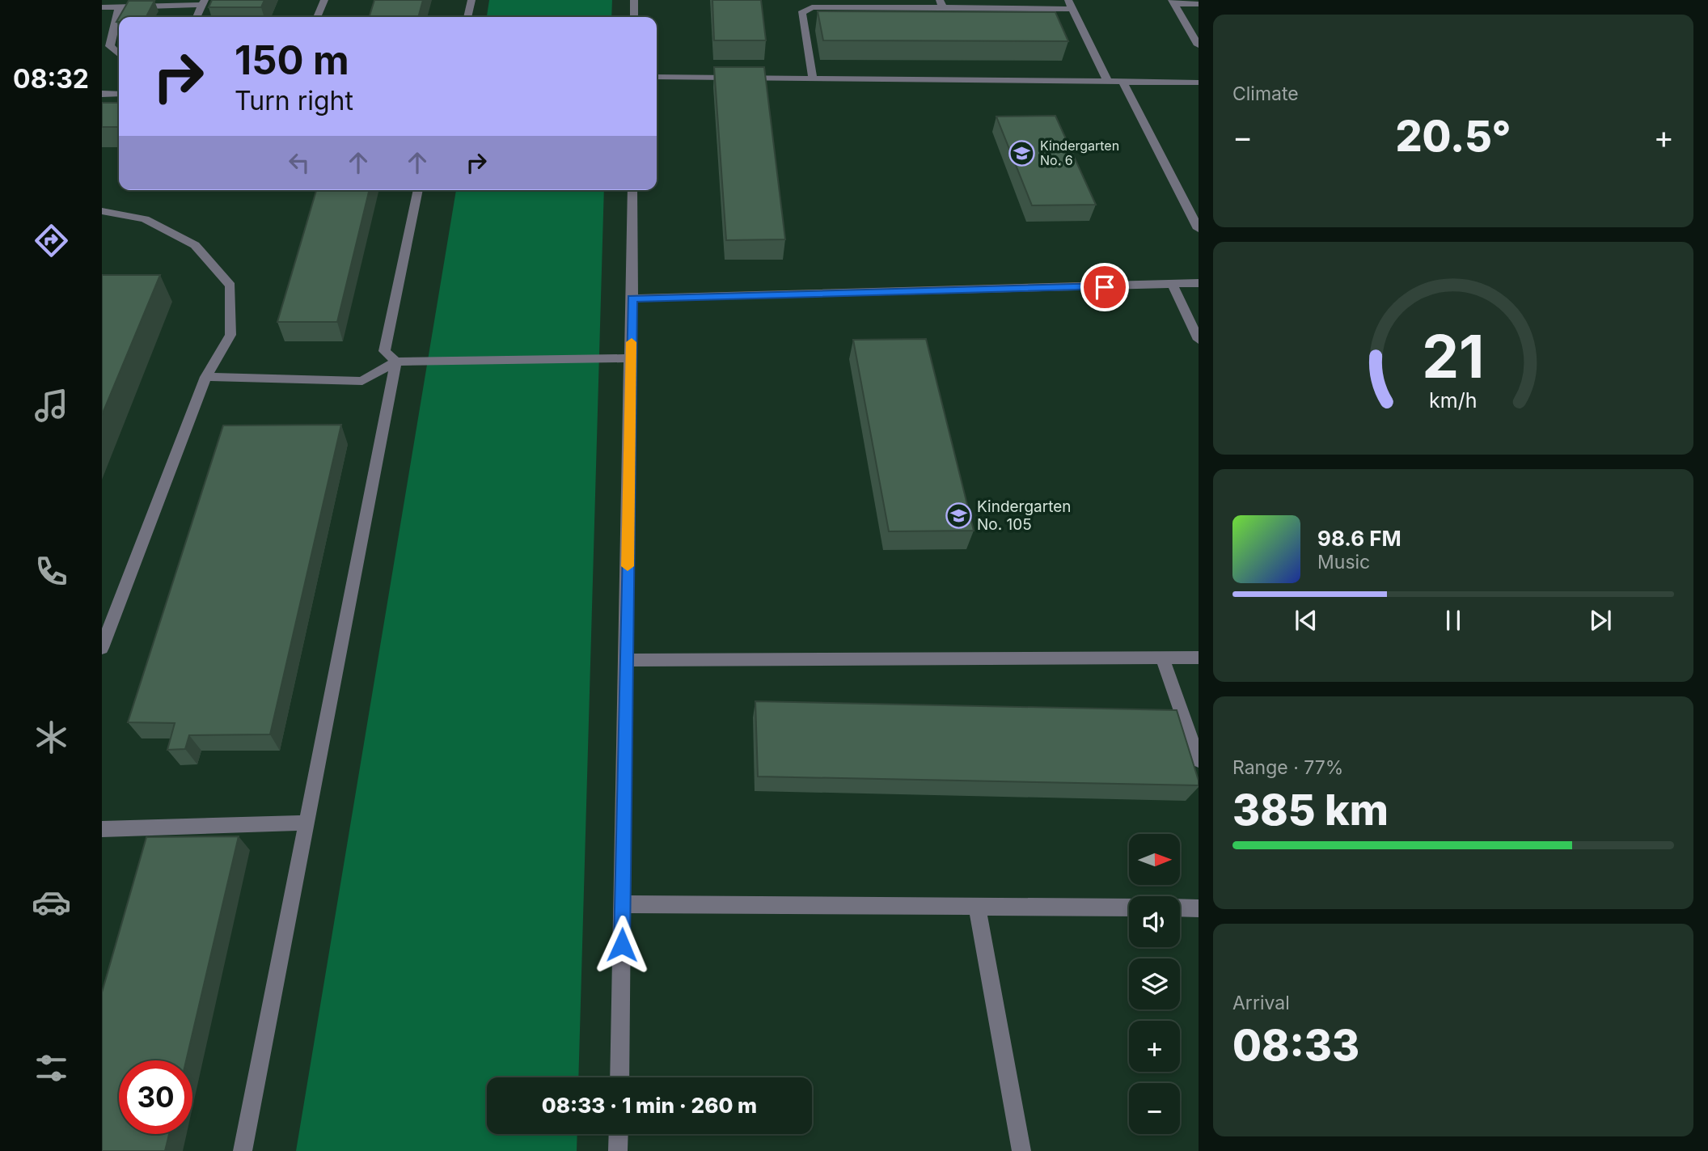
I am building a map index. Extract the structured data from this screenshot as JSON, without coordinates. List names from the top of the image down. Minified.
{"places":{"school or university":["Kindergarten No. 6","Kindergarten No. 105"]},"north":"right","page":{"tabs":"08:32","tile":["Climate",["Range · 77%","385 km"],["Arrival","08:33"]],"turn":["150 m","Turn right"],"heat":["−","20.5°","+"],"song":["98.6 FM","Music"],"map_buttons":["+","−"],"limit":"30","trip":"08:33 · 1 min · 260 m","gauge":["21","km/h"]}}
